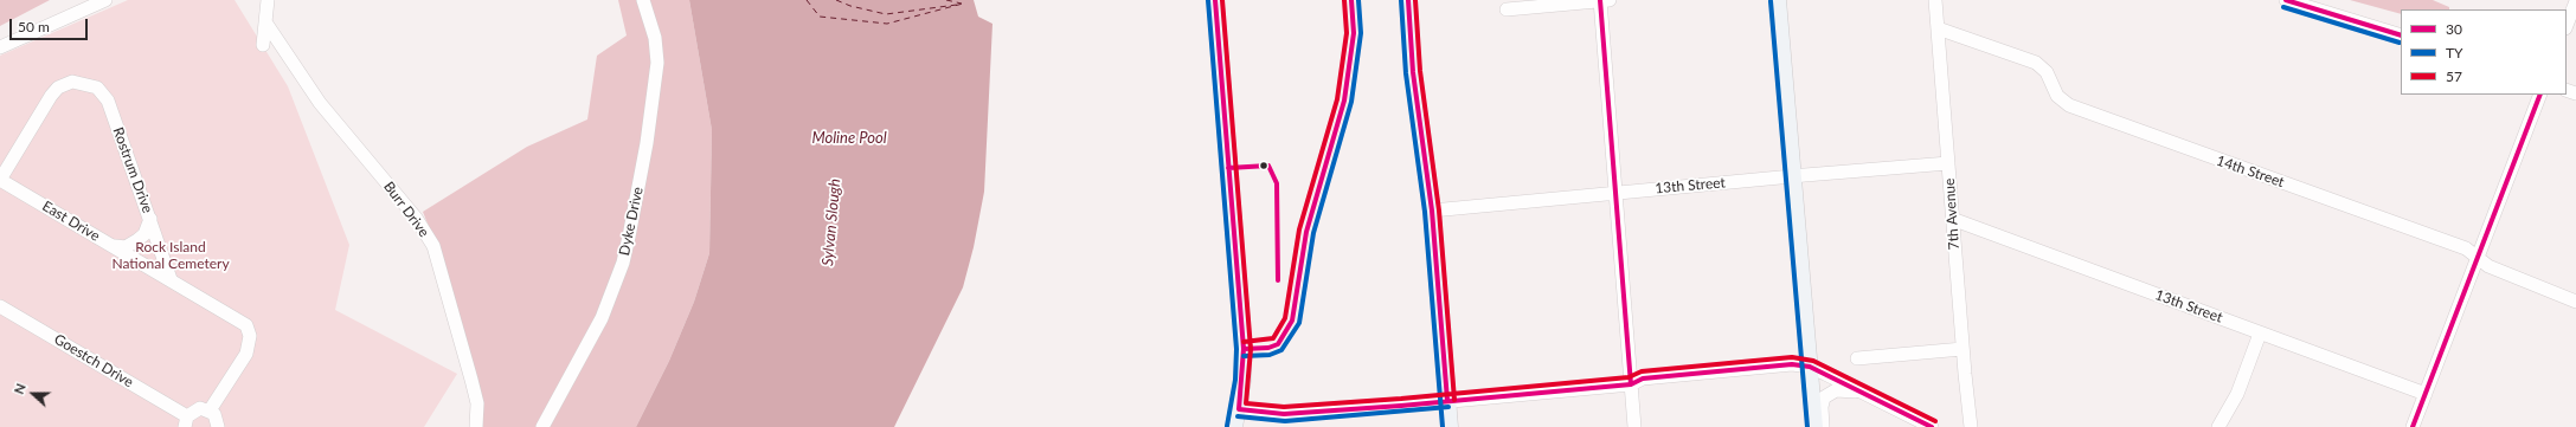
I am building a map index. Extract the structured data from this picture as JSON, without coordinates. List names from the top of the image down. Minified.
{"streets":{"street":["Rostrum Drive","14th Street","13th Street","Burr Drive","7th Avenue","East Drive","Dyke Drive","Goestch Drive"]},"crossings":[["Rostrum Drive","East Drive"],["14th Street","7th Avenue"],["13th Street","7th Avenue"]],"water":["Moline Pool","Sylvan Slough"],"parks":["Rock Island National Cemetery"],"lines":["transit line 30","transit line TY","transit line 57"],"legend":["30","TY","57"],"scale_bar":"50 m","north":"left"}
